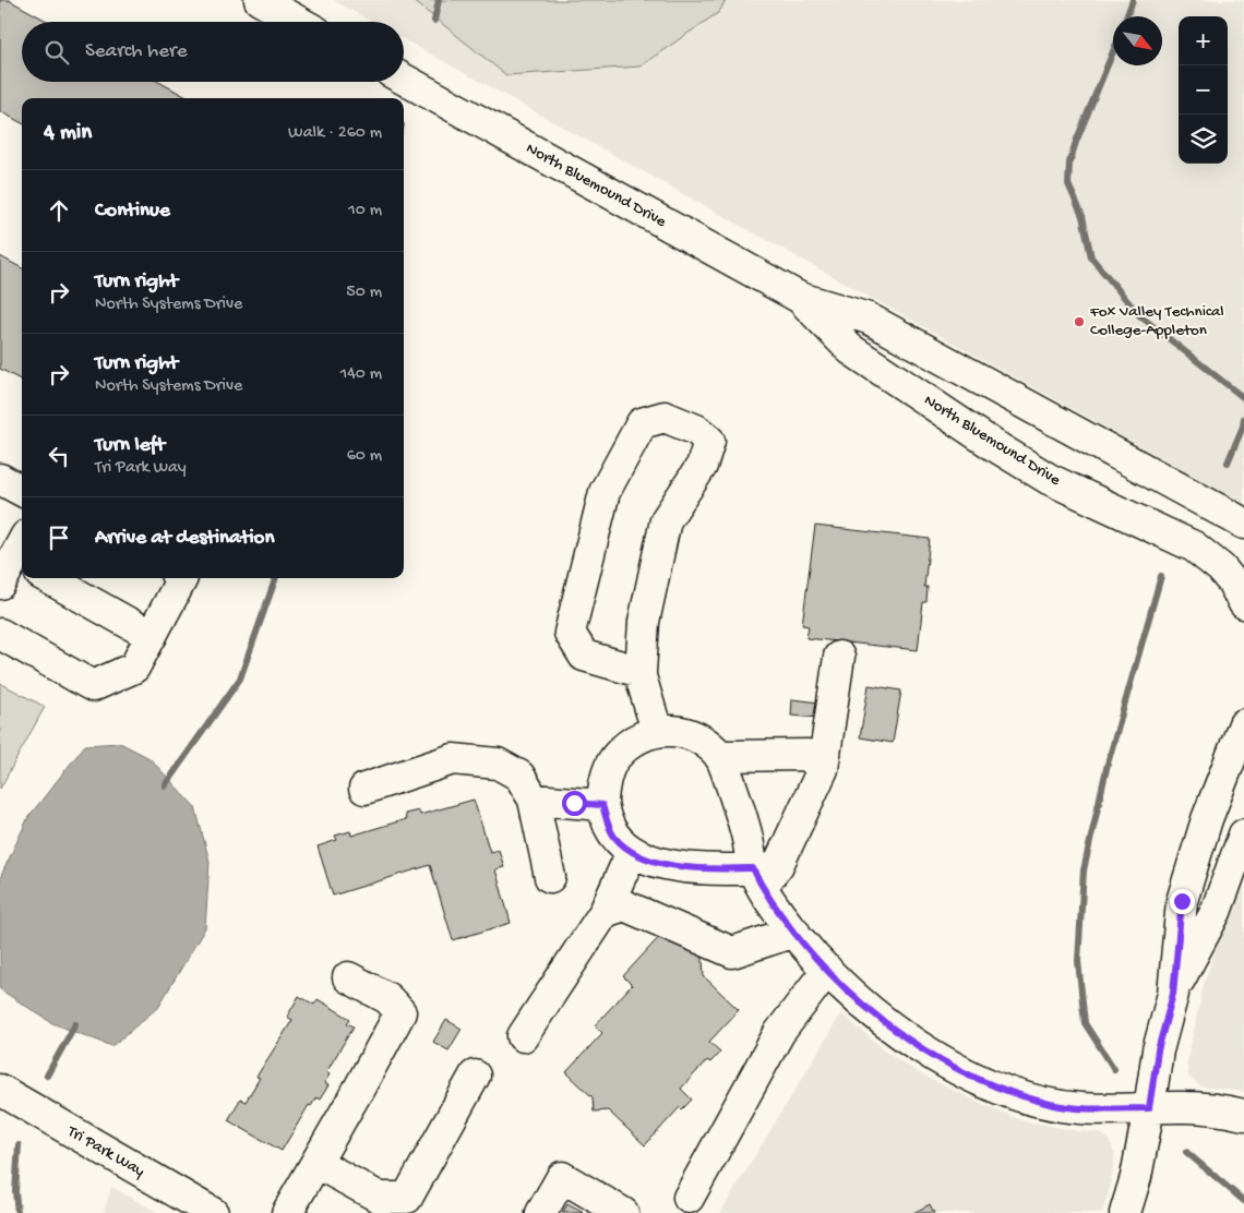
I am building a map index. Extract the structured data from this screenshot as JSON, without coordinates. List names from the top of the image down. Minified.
{"streets":{"street":["North Bluemound Drive","Tri Park Way"]},"places":["Fox Valley Technical College-Appleton"],"north":"bottom right","page":{"map_buttons":["+","−"],"search":"Search here","heading":["4 min","Walk · 260 m"],"list":[["Continue","10 m"],["Turn right","North Systems Drive","50 m"],["Turn right","North Systems Drive","140 m"],["Turn left","Tri Park Way","60 m"],"Arrive at destination"]}}
